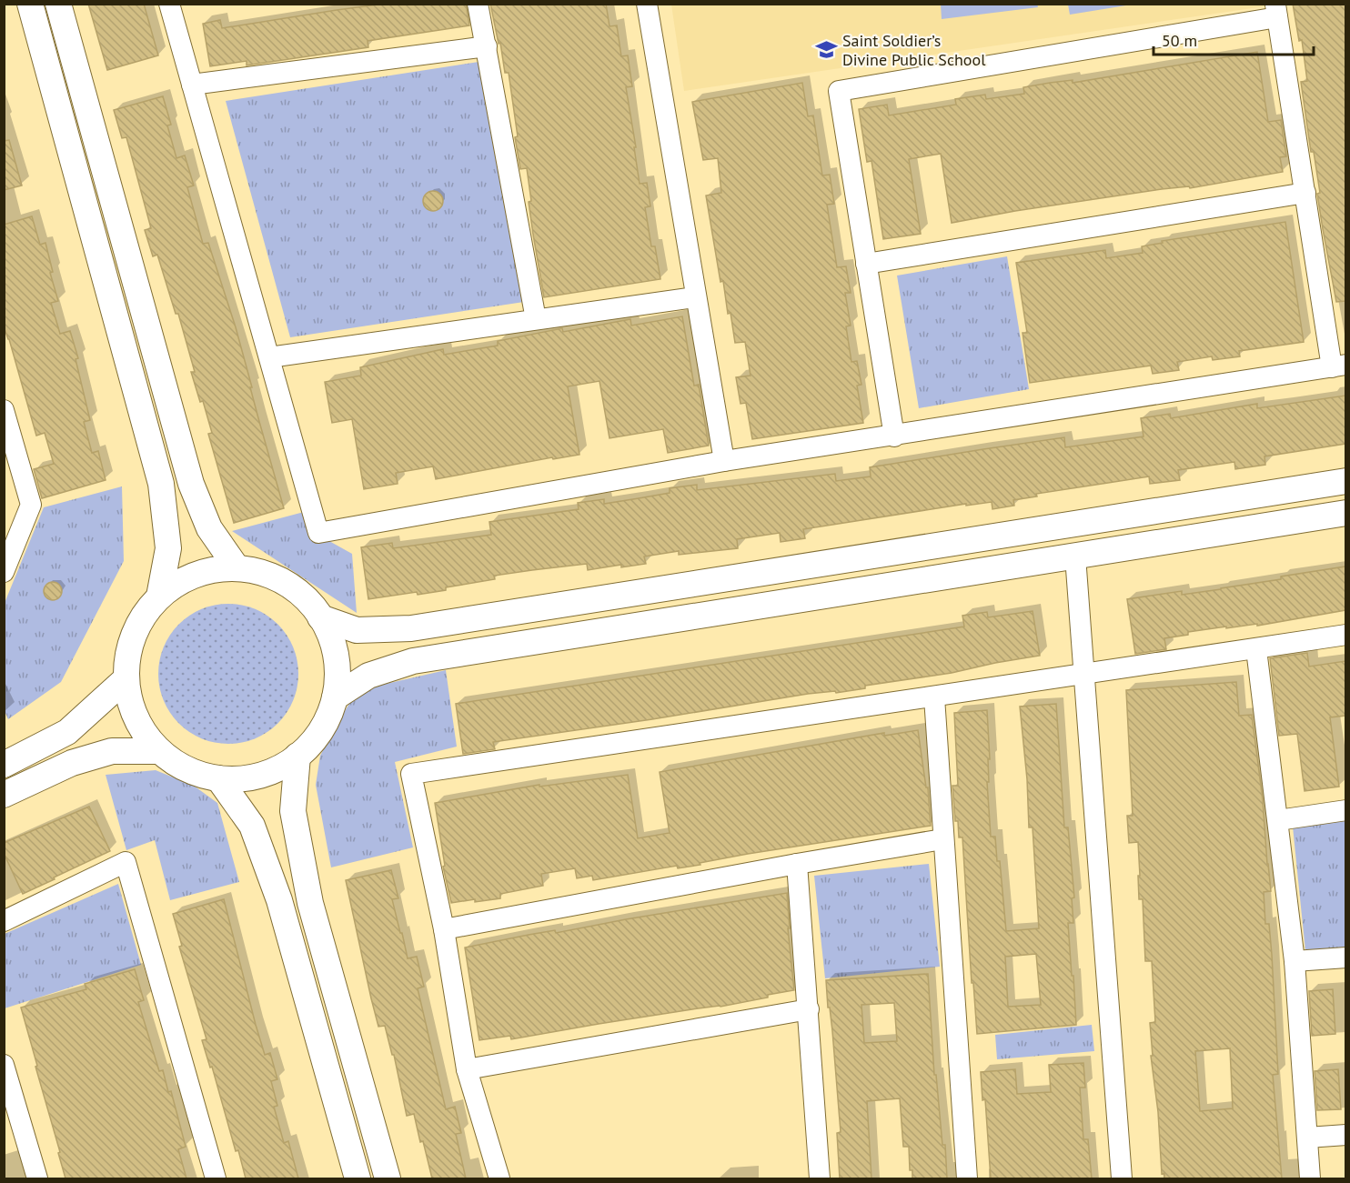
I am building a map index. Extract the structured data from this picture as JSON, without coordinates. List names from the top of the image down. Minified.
{"places":{"school or university":["Saint Soldier’s Divine Public School"]},"scale_bar":"50 m"}
